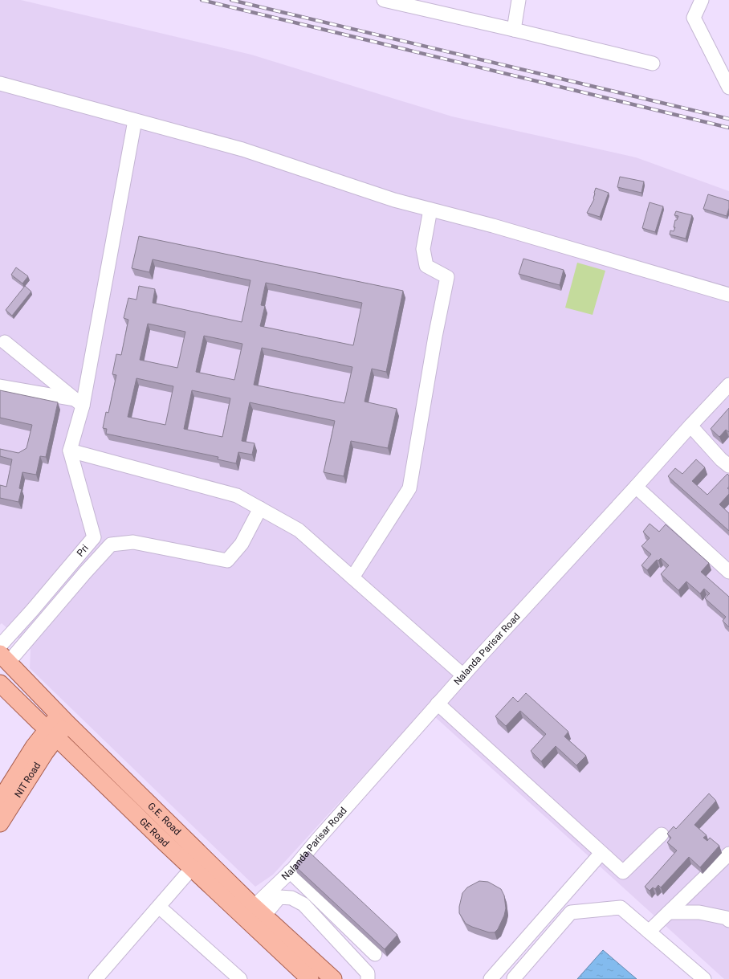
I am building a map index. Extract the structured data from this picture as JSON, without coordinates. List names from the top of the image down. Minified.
{"streets":{"main road":["NIT Road","G.E. Road","GE Road"],"street":["Pri","Nalanda Parisar Road"]},"crossings":[["Nalanda Parisar Road","G.E. Road"],["NIT Road","GE Road"]]}
